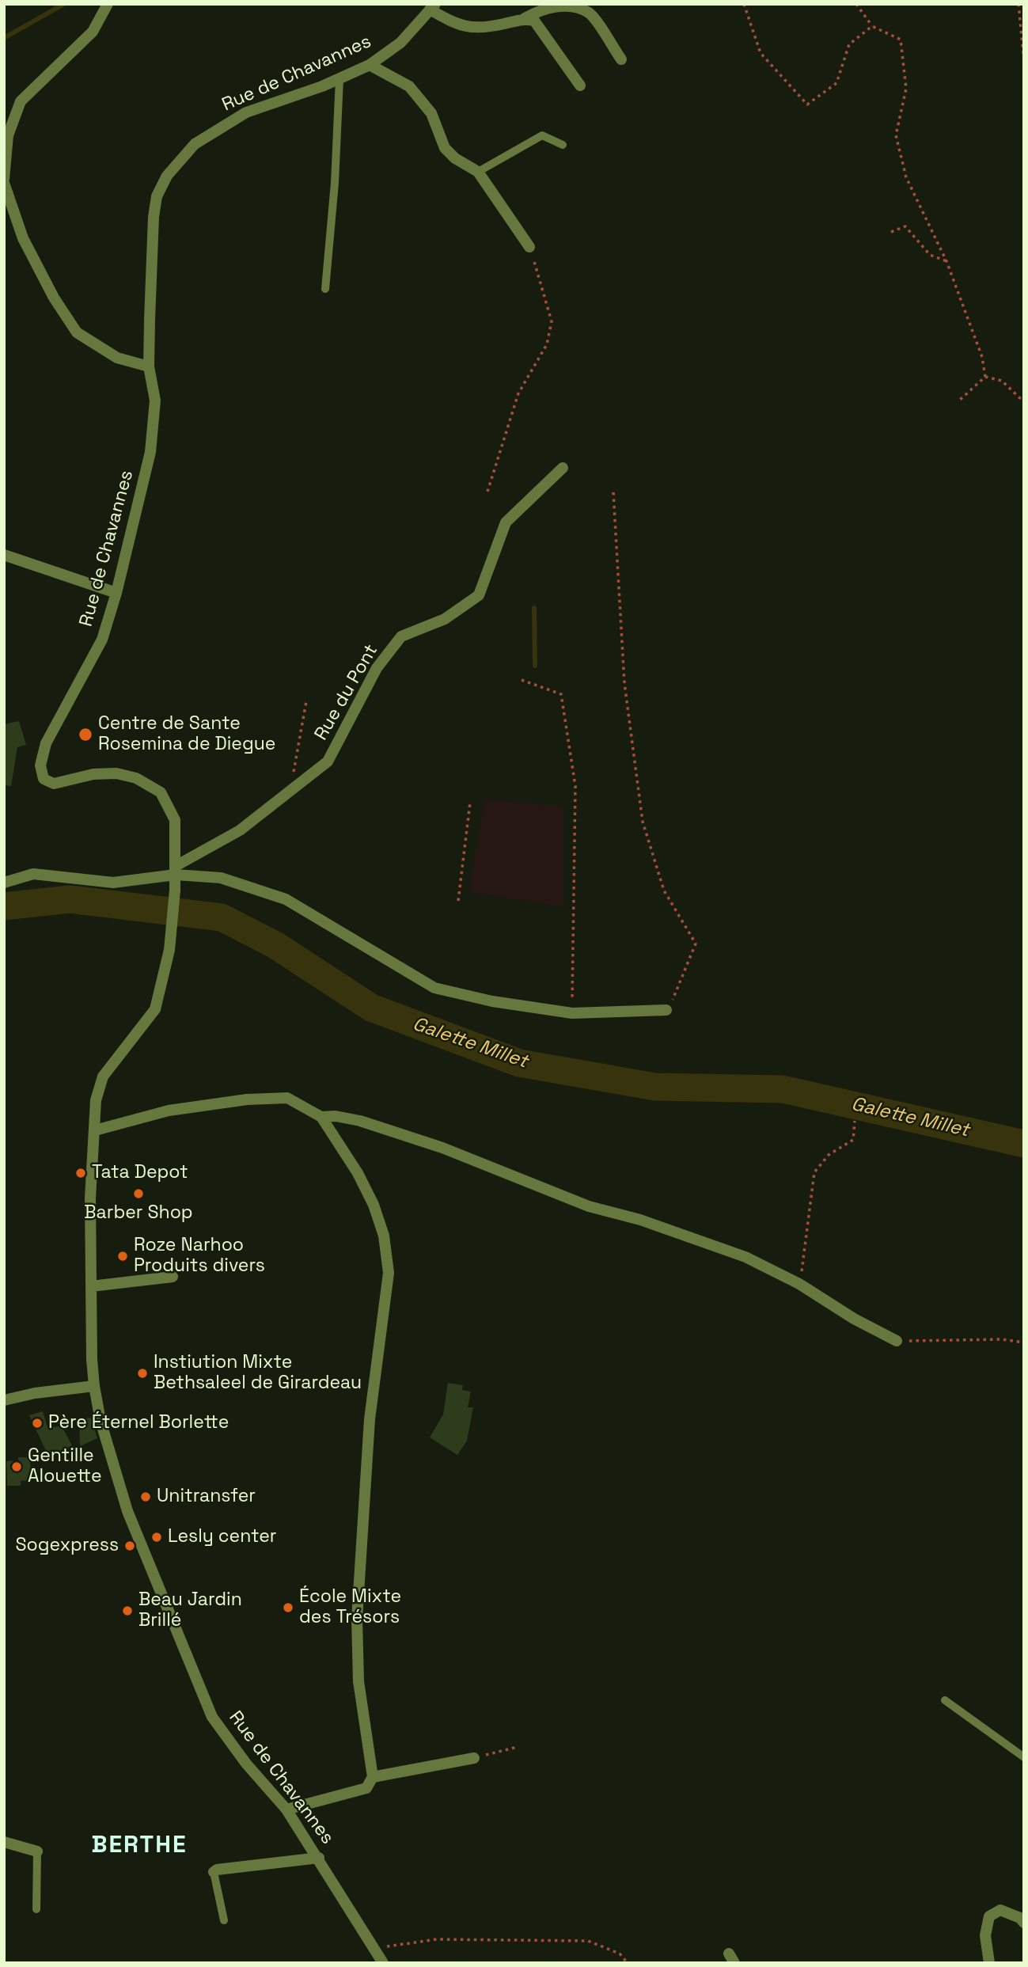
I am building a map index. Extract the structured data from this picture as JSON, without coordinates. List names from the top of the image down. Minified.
{"streets":{"street":["Rue de Chavannes","Rue du Pont"]},"crossings":[["Rue de Chavannes","Rue du Pont"]],"districts":["BERTHE"],"water":["Galette Millet"],"places":["Centre de Sante Rosemina de Diegue","Tata Depot","Barber Shop","Roze Narhoo Produits divers","Instiution Mixte Bethsaleel de Girardeau","Père Éternel Borlette","Gentille Alouette","Unitransfer","Lesly center","Sogexpress","École Mixte des Trésors","Beau Jardin Brillé"]}
